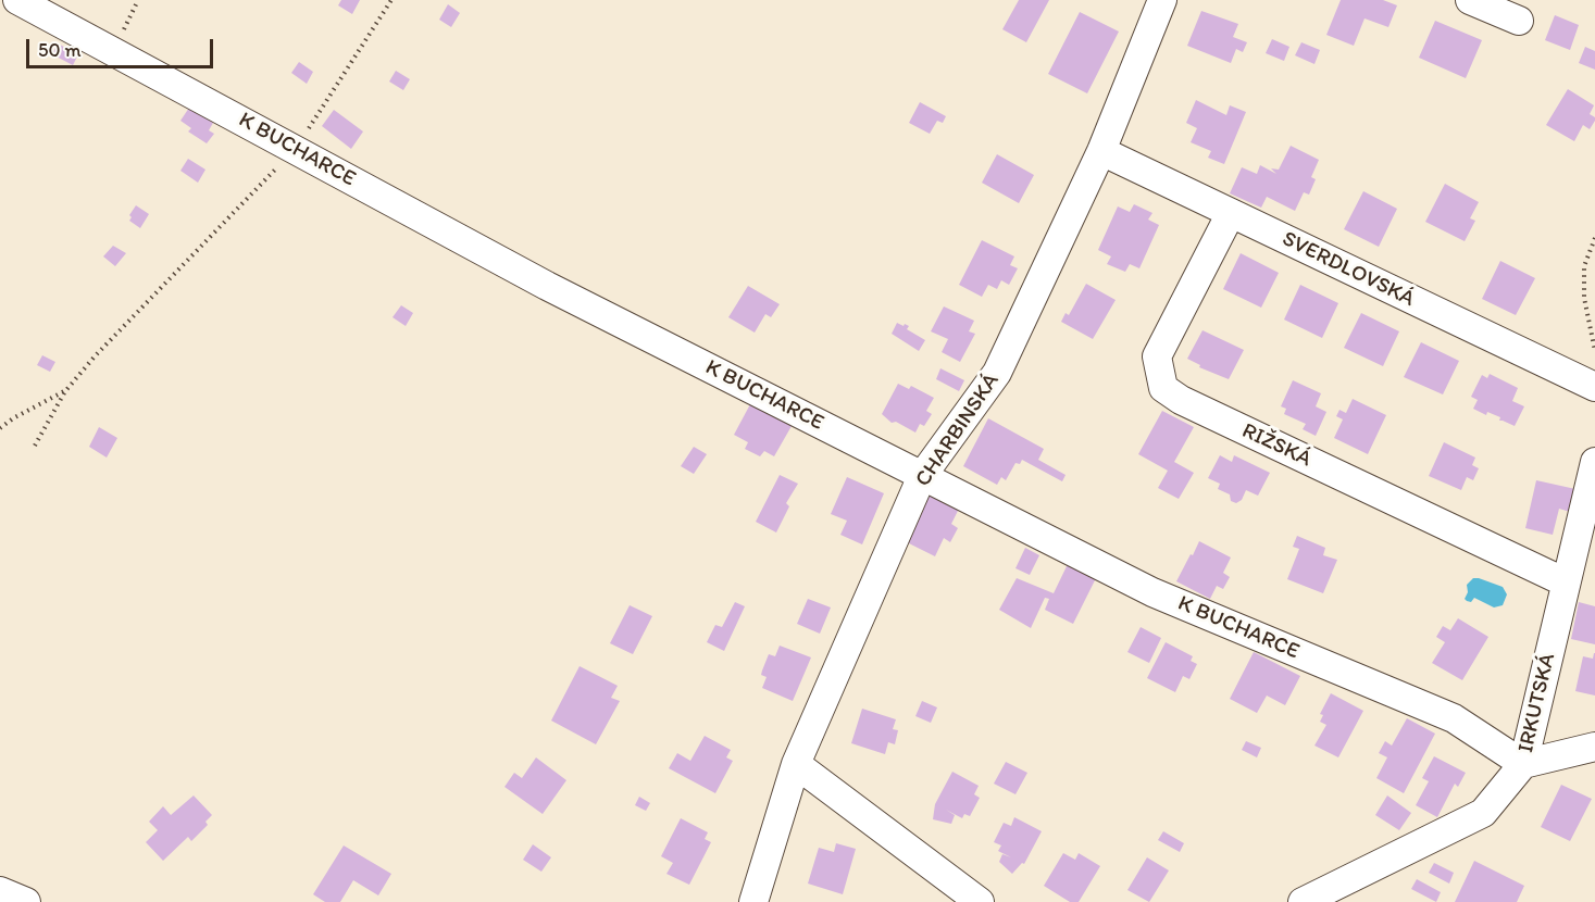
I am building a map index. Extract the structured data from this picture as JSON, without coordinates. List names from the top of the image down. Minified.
{"streets":{"street":["K BUCHARCE","SVERDLOVSKÁ","CHARBINSKÁ","RIŽSKÁ","IRKUTSKÁ"]},"crossings":[["K BUCHARCE","CHARBINSKÁ"],["K BUCHARCE","IRKUTSKÁ"],["SVERDLOVSKÁ","CHARBINSKÁ"],["SVERDLOVSKÁ","RIŽSKÁ"],["RIŽSKÁ","IRKUTSKÁ"]],"scale_bar":"50 m"}
